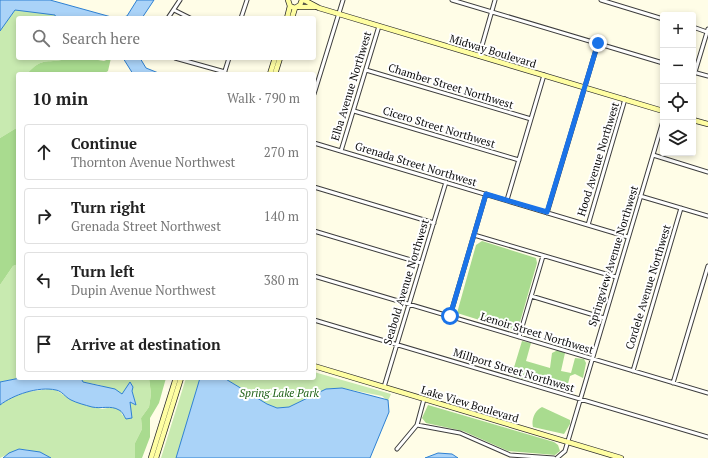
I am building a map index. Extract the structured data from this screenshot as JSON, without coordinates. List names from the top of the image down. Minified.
{"streets":{"street":["Midway Boulevard","Elba Avenue Northwest","Chamber Street Northwest","Cicero Street Northwest","Hood Avenue Northwest","Grenada Street Northwest","Springview Avenue Northwest","Seabold Avenue Northwest","Cordele Avenue Northwest","Lenoir Street Northwest","Millport Street Northwest","Lake View Boulevard"]},"crossings":[["Midway Boulevard","Elba Avenue Northwest"],["Midway Boulevard","Hood Avenue Northwest"],["Elba Avenue Northwest","Chamber Street Northwest"],["Elba Avenue Northwest","Cicero Street Northwest"],["Elba Avenue Northwest","Grenada Street Northwest"],["Hood Avenue Northwest","Grenada Street Northwest"],["Grenada Street Northwest","Springview Avenue Northwest"],["Grenada Street Northwest","Seabold Avenue Northwest"],["Springview Avenue Northwest","Lenoir Street Northwest"],["Springview Avenue Northwest","Millport Street Northwest"],["Springview Avenue Northwest","Lake View Boulevard"],["Seabold Avenue Northwest","Lenoir Street Northwest"],["Seabold Avenue Northwest","Millport Street Northwest"],["Seabold Avenue Northwest","Lake View Boulevard"],["Cordele Avenue Northwest","Lenoir Street Northwest"]],"parks":["Spring Lake Park"],"page":{"map_buttons":["+","−"],"search":"Search here","heading":["10 min","Walk · 790 m"],"list":[["Continue","Thornton Avenue Northwest","270 m"],["Turn right","Grenada Street Northwest","140 m"],["Turn left","Dupin Avenue Northwest","380 m"],"Arrive at destination"]}}
